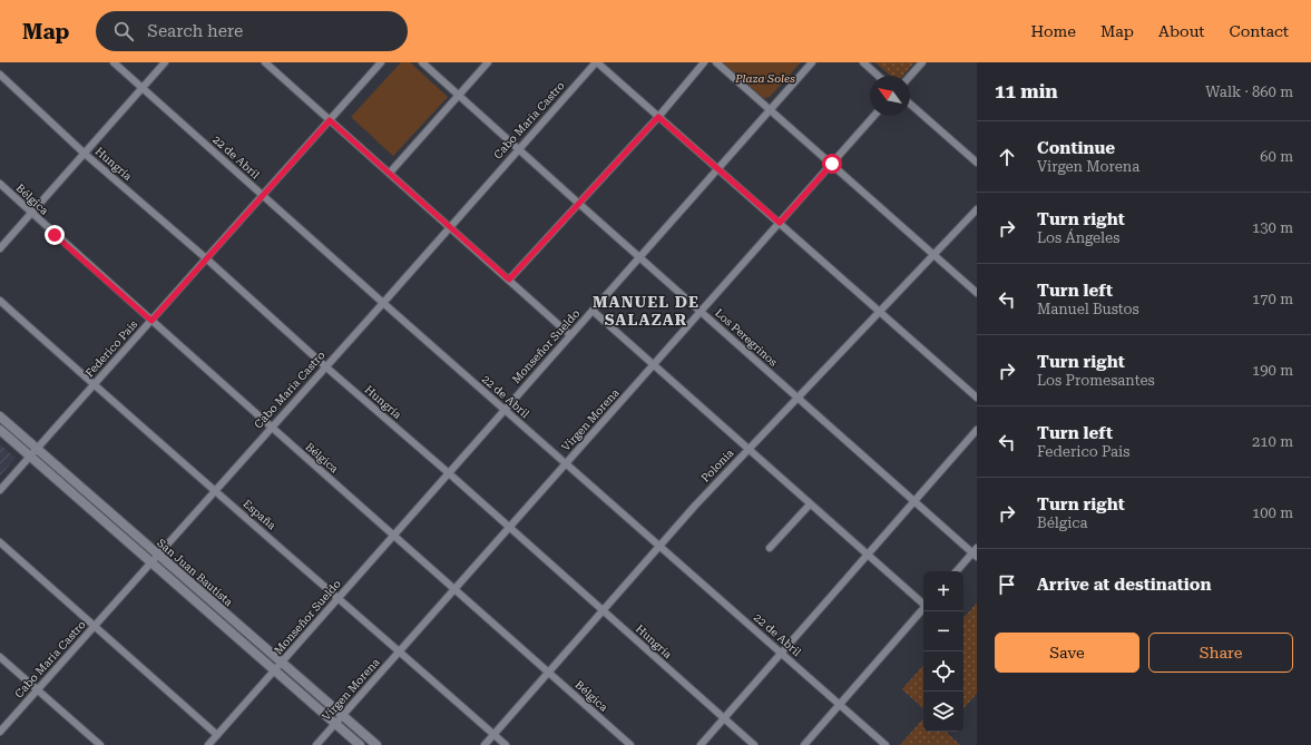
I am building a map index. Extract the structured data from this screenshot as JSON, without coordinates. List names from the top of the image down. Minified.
{"streets":{"street":["Cabo Maria Castro","22 de Abril","Hungría","Bélgica","Los Peregrinos","Monseñor Sueldo","Federico Pais","Virgen Morena","Polonia","España","San Juan Bautista"]},"crossings":[["Cabo Maria Castro","22 de Abril"],["Cabo Maria Castro","Hungría"],["Cabo Maria Castro","Bélgica"],["Cabo Maria Castro","Los Peregrinos"],["Cabo Maria Castro","España"],["Cabo Maria Castro","San Juan Bautista"],["22 de Abril","Monseñor Sueldo"],["22 de Abril","Federico Pais"],["22 de Abril","Virgen Morena"],["22 de Abril","Polonia"],["Hungría","Monseñor Sueldo"],["Hungría","Federico Pais"],["Hungría","Virgen Morena"],["Hungría","Polonia"],["Bélgica","Monseñor Sueldo"],["Bélgica","Federico Pais"],["Bélgica","Virgen Morena"],["Bélgica","Polonia"],["Los Peregrinos","Monseñor Sueldo"],["Los Peregrinos","Virgen Morena"],["Los Peregrinos","Polonia"],["Monseñor Sueldo","España"],["Monseñor Sueldo","San Juan Bautista"],["Federico Pais","España"],["Federico Pais","San Juan Bautista"],["Virgen Morena","España"],["Virgen Morena","San Juan Bautista"],["Polonia","España"]],"districts":["MANUEL DE SALAZAR"],"parks":["Plaza Soles"],"north":"top left","page":{"header":"Map","search":"Search here","nav":["Home","Map","About","Contact"],"heading":["11 min","Walk · 860 m"],"list":[["Continue","Virgen Morena","60 m"],["Turn right","Los Ángeles","130 m"],["Turn left","Manuel Bustos","170 m"],["Turn right","Los Promesantes","190 m"],["Turn left","Federico Pais","210 m"],["Turn right","Bélgica","100 m"],"Arrive at destination"],"map_buttons":["+","−"],"buttons":["Save","Share"]}}
